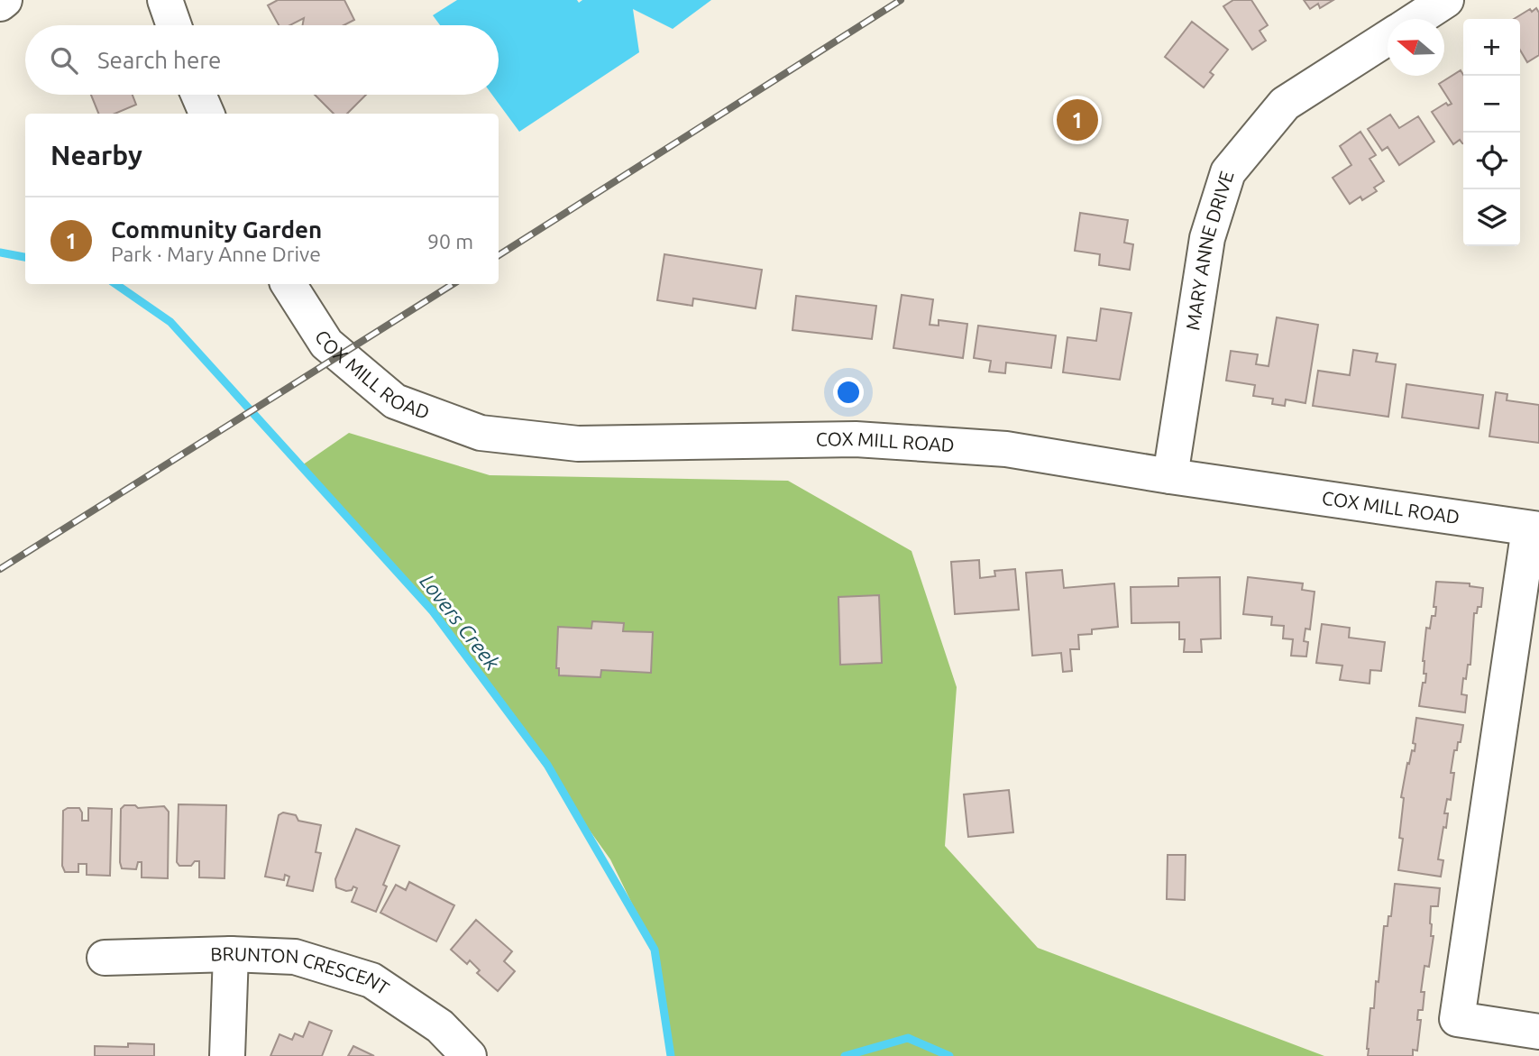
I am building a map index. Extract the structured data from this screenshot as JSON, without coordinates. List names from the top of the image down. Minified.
{"streets":{"street":["MARY ANNE DRIVE","COX MILL ROAD","BRUNTON CRESCENT"]},"crossings":[["MARY ANNE DRIVE","COX MILL ROAD"]],"water":["Lovers Creek"],"north":"left","page":{"map_buttons":["+","−"],"search":"Search here","pins":"1","heading":"Nearby","list":[{"mark":"1","name":"Community Garden","note":"Park · Mary Anne Drive","value":"90 m"}]}}
